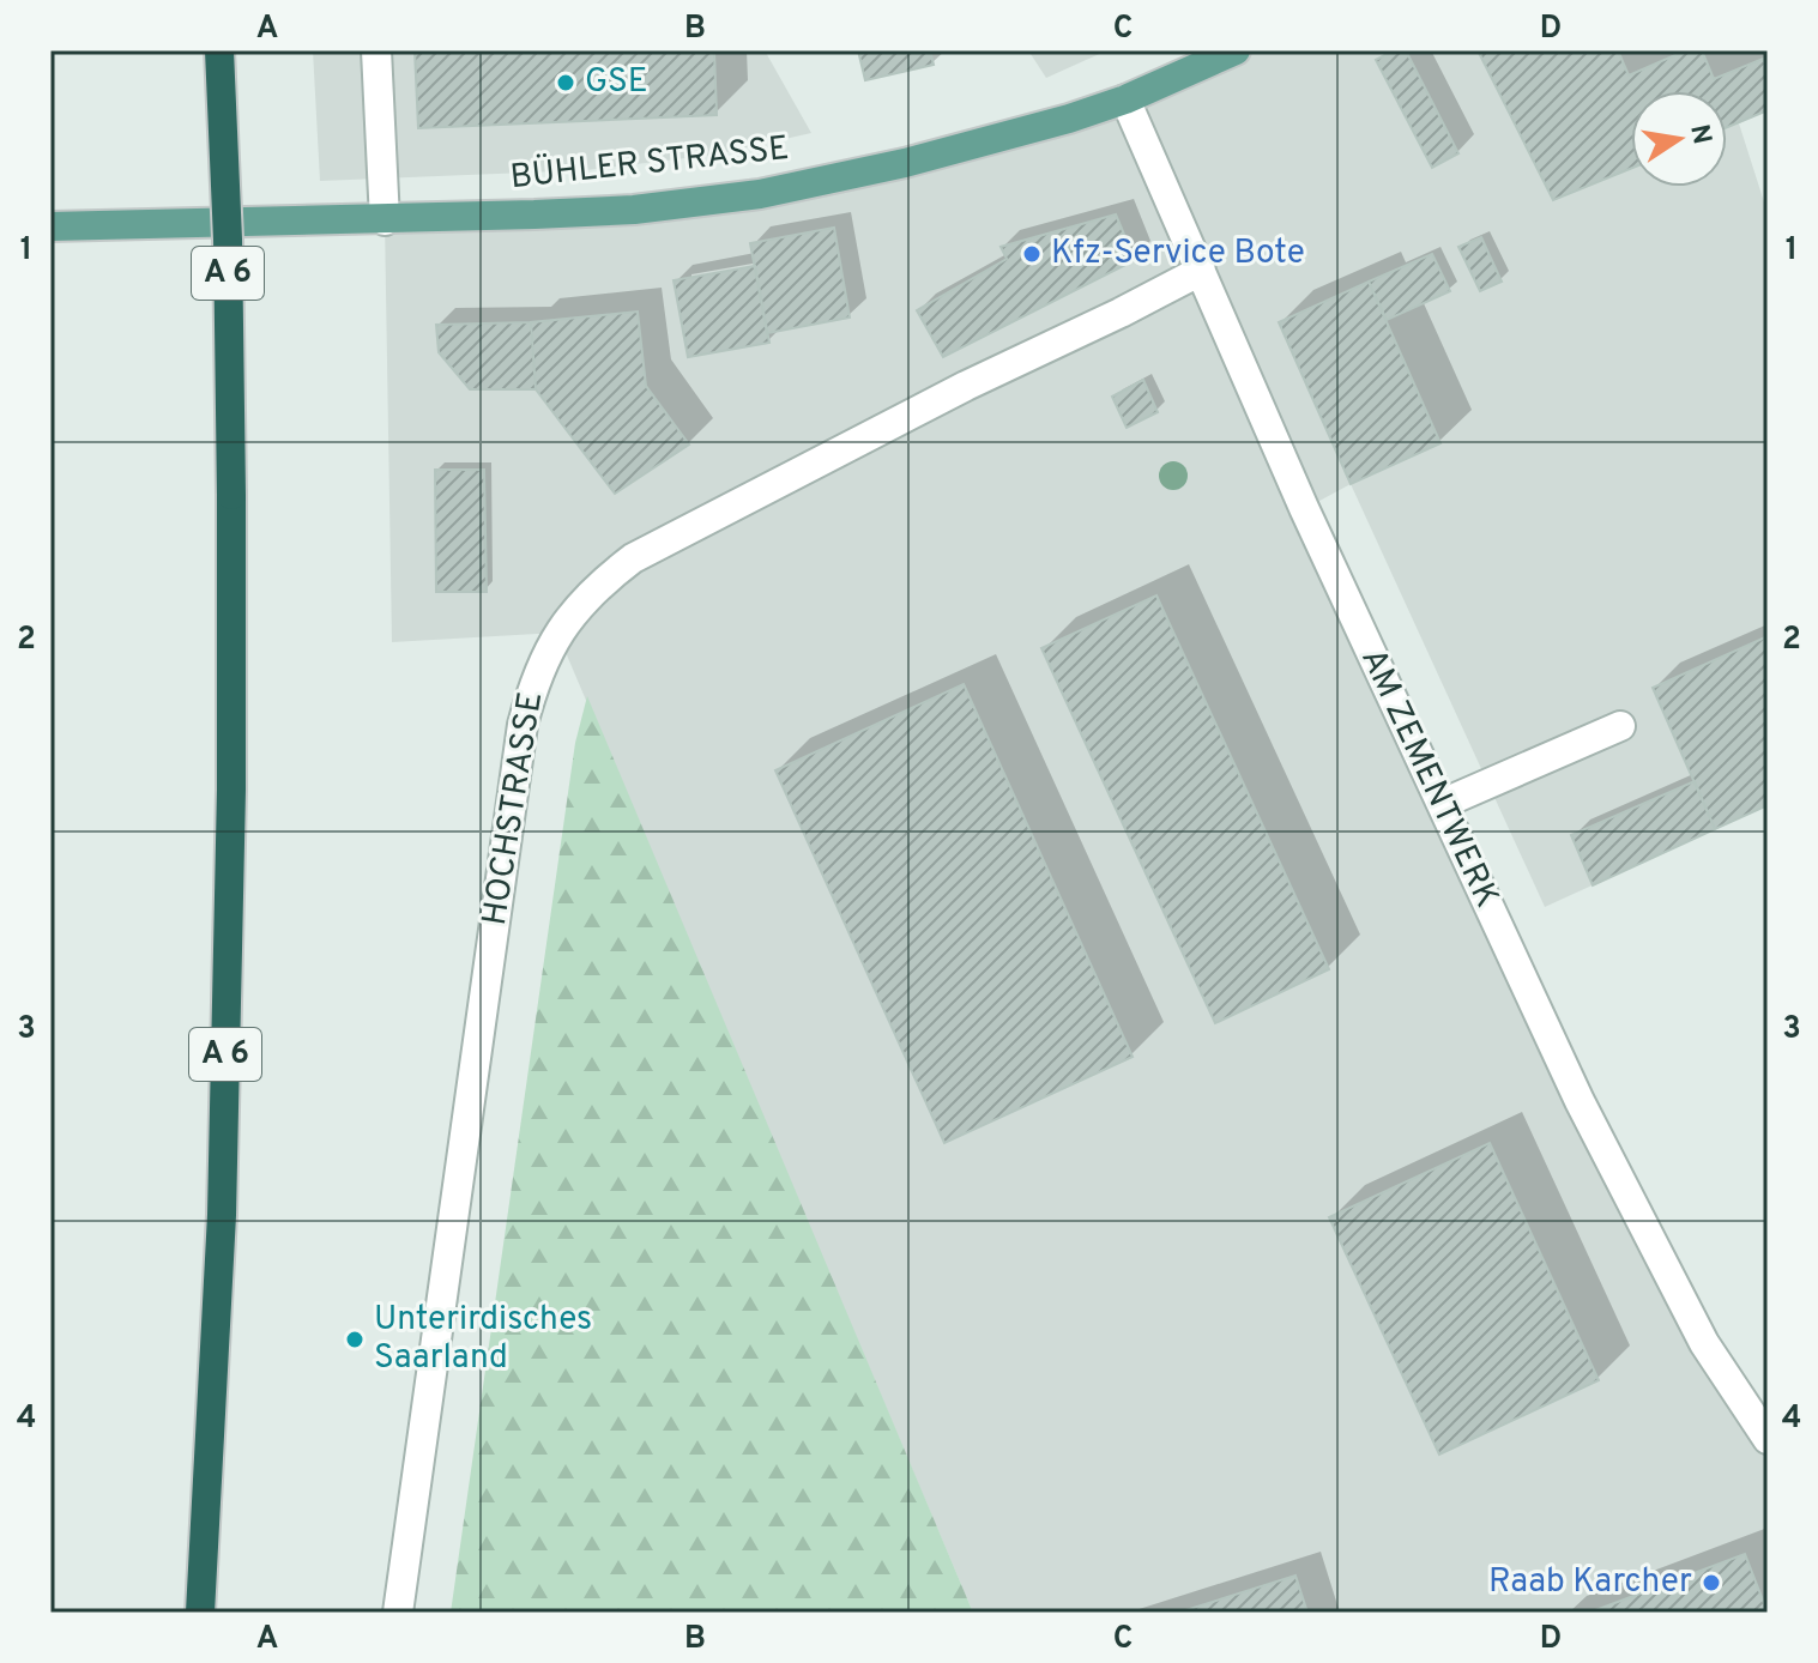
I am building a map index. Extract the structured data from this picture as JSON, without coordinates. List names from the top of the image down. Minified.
{"streets":{"highway":["A 6"],"main road":["BÜHLER STRASSE"],"street":["AM ZEMENTWERK","HOCHSTRASSE"]},"crossings":[["BÜHLER STRASSE","AM ZEMENTWERK"],["AM ZEMENTWERK","HOCHSTRASSE"]],"places":["GSE","Kfz-Service Bote","Unterirdisches Saarland","Raab Karcher"],"north":"right","grid":{"columns":["A","B","C","D"],"rows":["1","2","3","4"]}}
